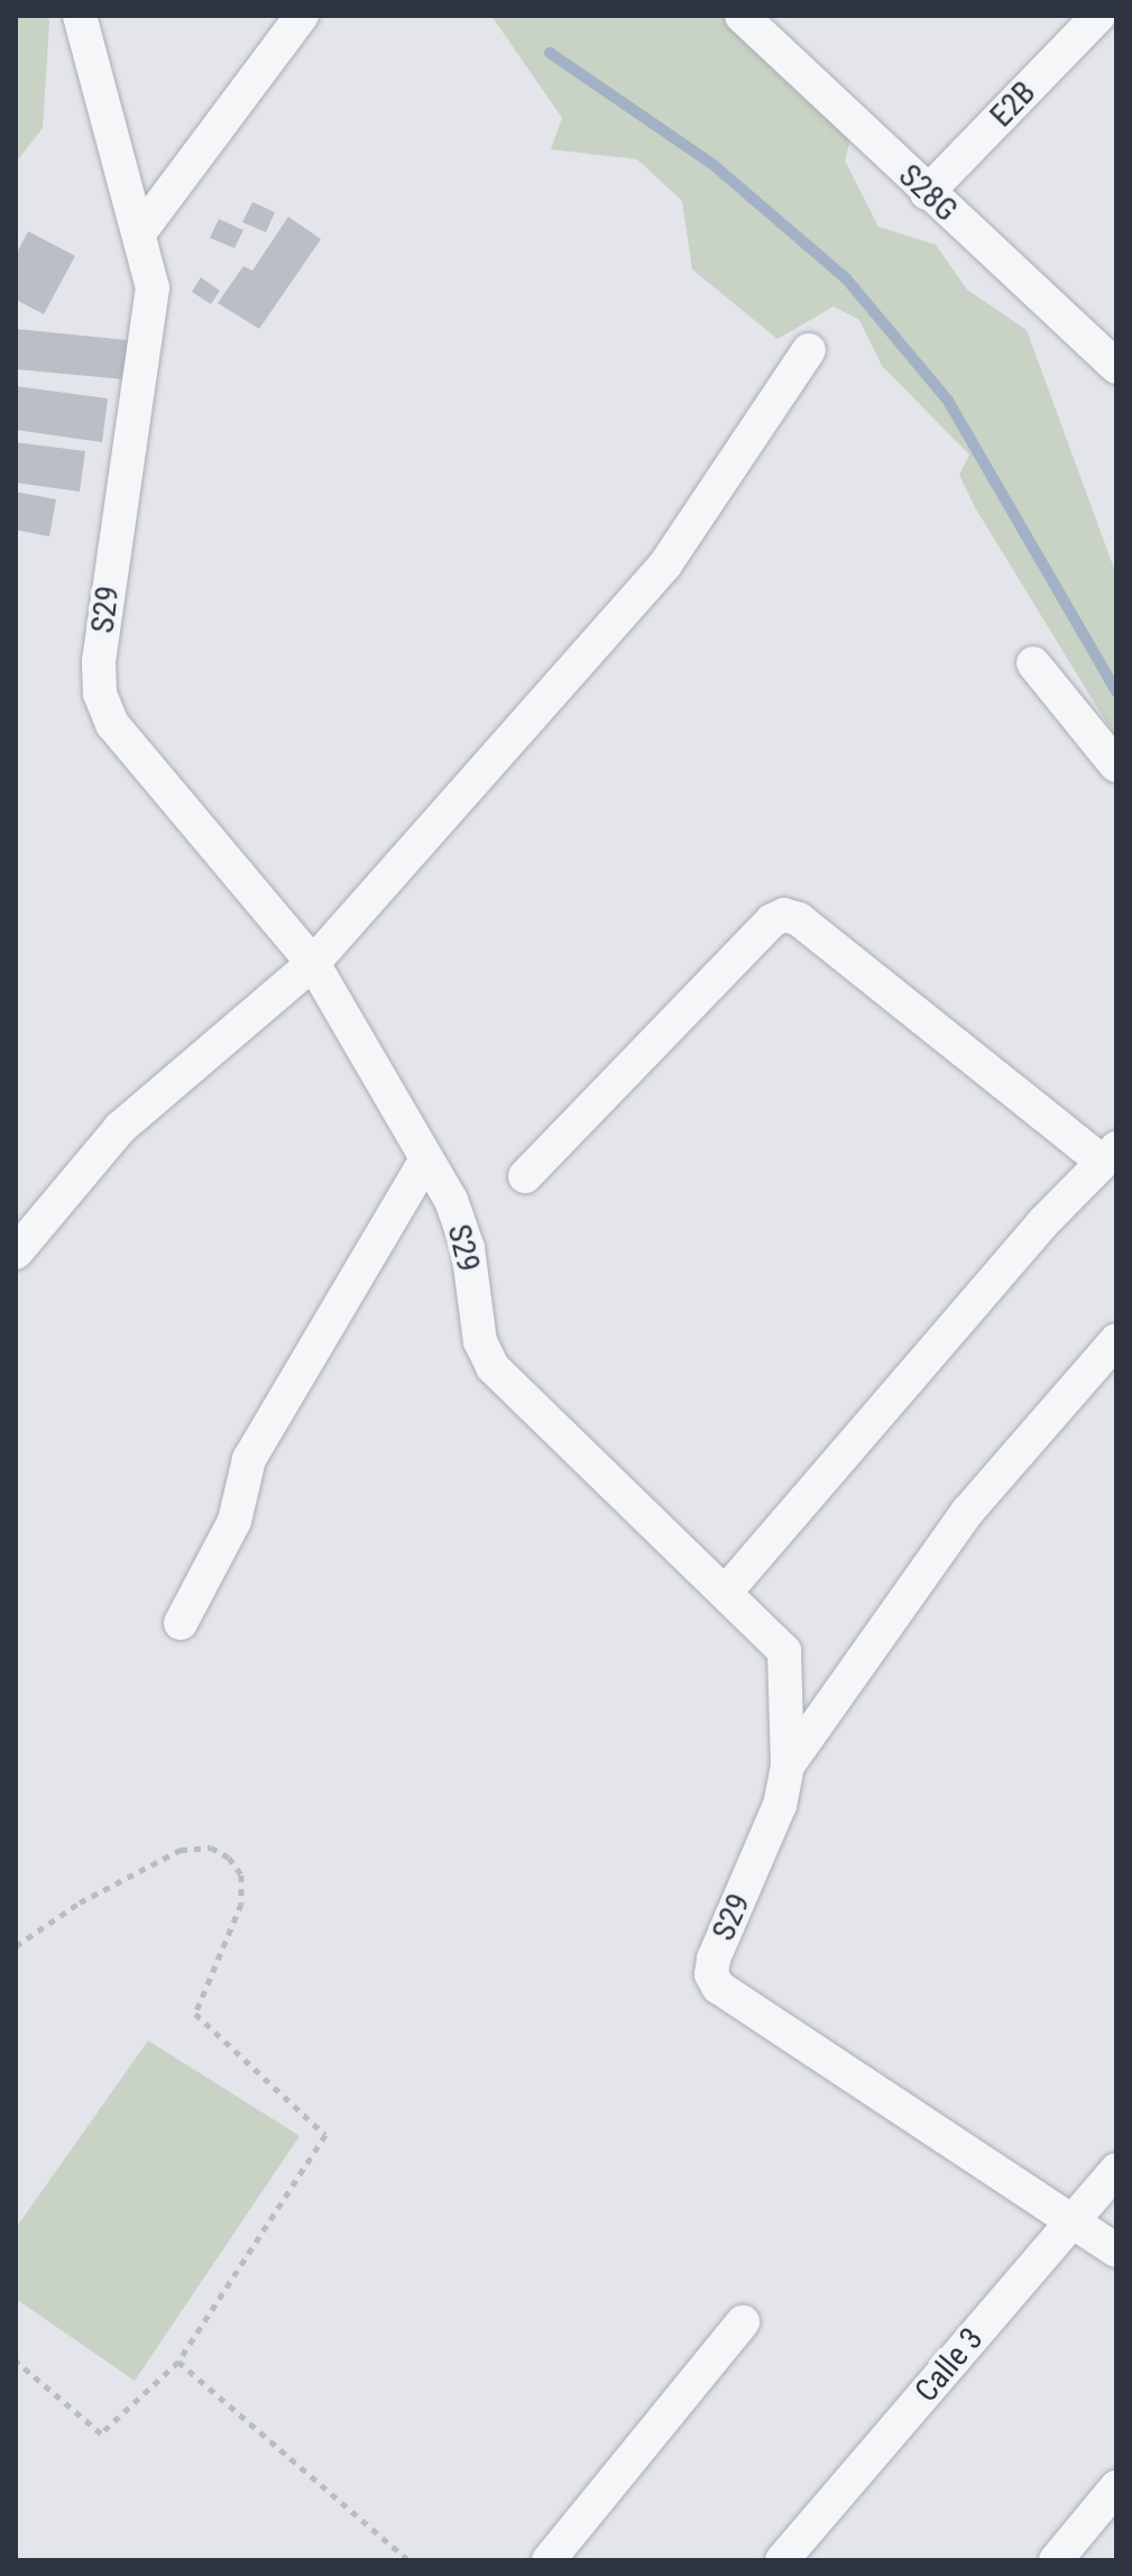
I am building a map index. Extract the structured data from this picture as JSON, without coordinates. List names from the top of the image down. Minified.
{"streets":{"street":["E2B","S28G","S29","Calle 3"]},"crossings":[["E2B","S28G"],["S29","Calle 3"]]}
